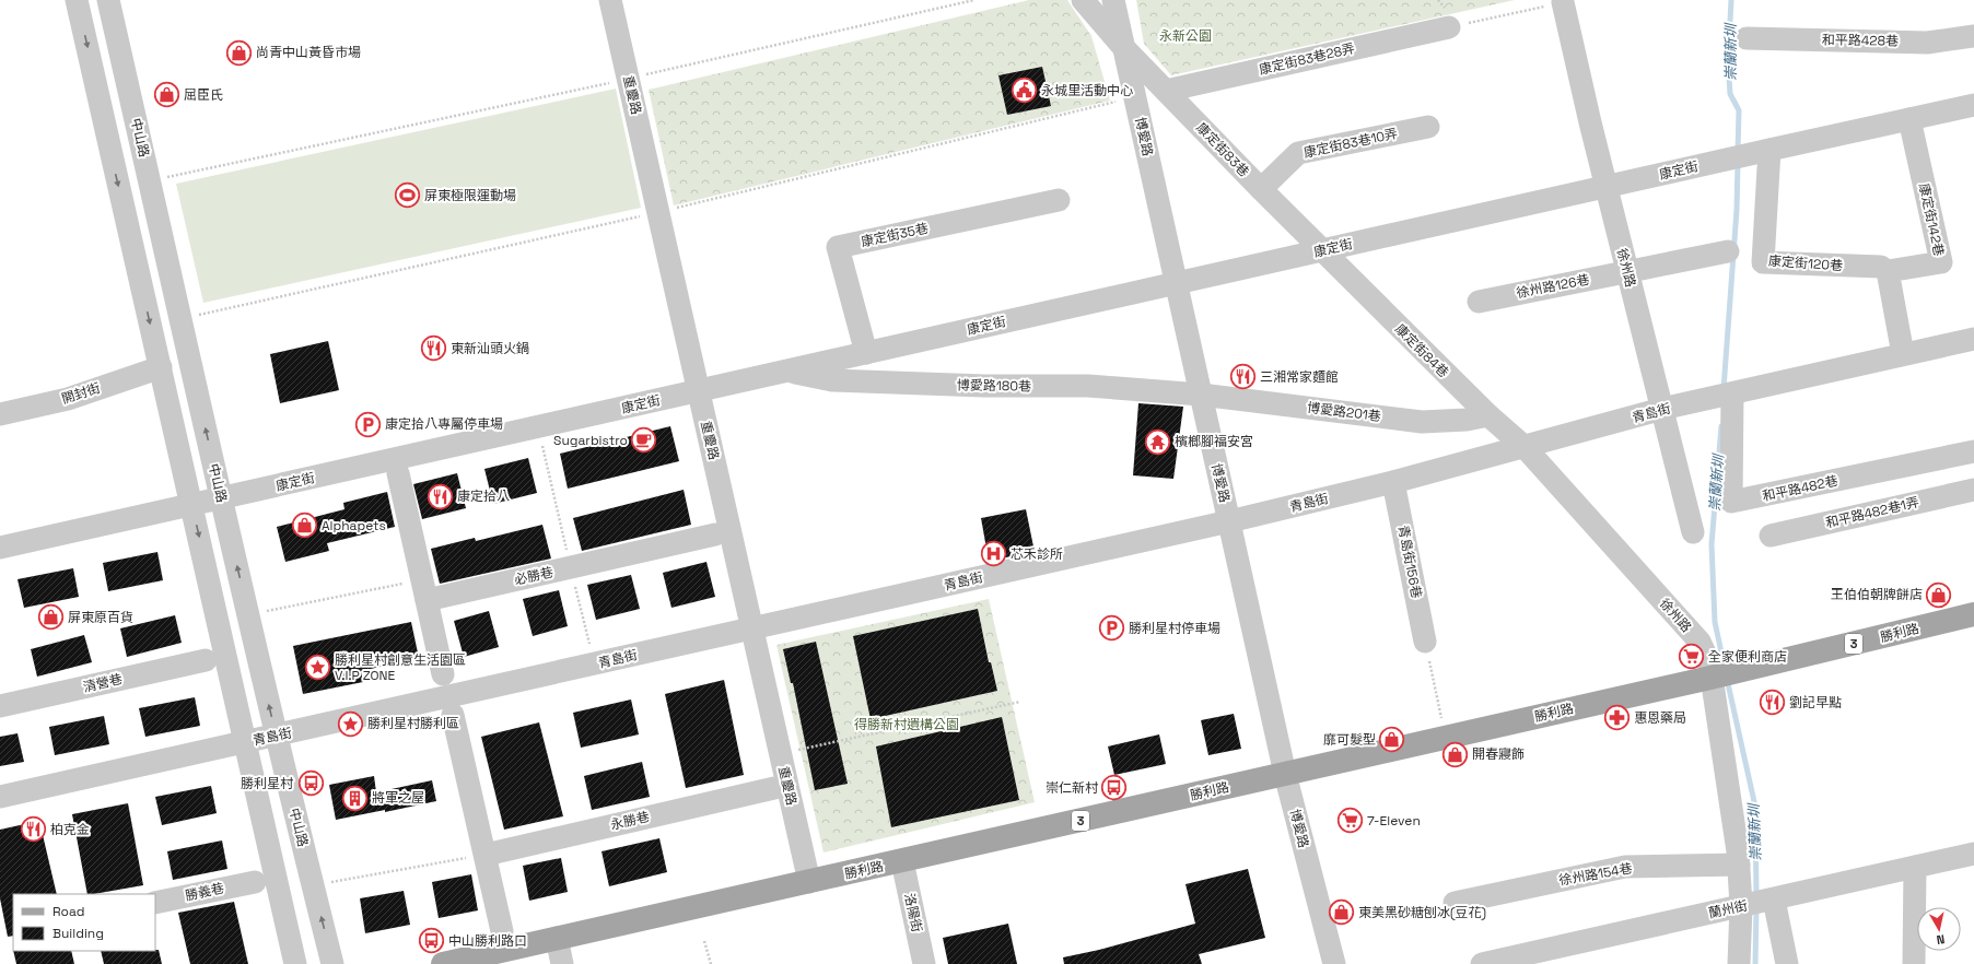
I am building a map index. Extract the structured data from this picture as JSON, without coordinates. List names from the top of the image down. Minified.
{"streets":{"main road":["勝利路","3"],"street":["和平路428巷","康定街83巷28弄","重慶路","博愛路","中山路","康定街83巷10弄","康定街83巷","康定街","康定街142巷","康定街35巷","康定街120巷","徐州路","徐州路126巷","康定街84巷","博愛路180巷","開封街","博愛路201巷","青島街","和平路482巷","和平路482巷1弄","青島街156巷","必勝巷","清營巷","永勝巷","徐州路154巷","勝義巷","蘭州街","洛陽街"]},"crossings":[["康定街83巷28弄","康定街83巷"],["重慶路","康定街"],["重慶路","青島街"],["重慶路","勝利路"],["博愛路","康定街83巷"],["博愛路","康定街"],["博愛路","博愛路180巷"],["博愛路","博愛路201巷"],["博愛路","青島街"],["博愛路","勝利路"],["中山路","康定街"],["中山路","青島街"],["康定街83巷10弄","康定街83巷"],["康定街83巷","康定街"],["康定街83巷","康定街84巷"],["康定街","康定街142巷"],["康定街","康定街35巷"],["康定街","康定街120巷"],["康定街","徐州路"],["康定街","康定街84巷"],["康定街","博愛路180巷"],["康定街142巷","青島街"],["徐州路","徐州路126巷"],["徐州路","康定街84巷"],["徐州路","青島街"],["徐州路","勝利路"],["徐州路","徐州路154巷"],["徐州路","蘭州街"],["康定街84巷","博愛路201巷"],["康定街84巷","青島街"],["博愛路180巷","博愛路201巷"],["青島街","和平路482巷"],["青島街","青島街156巷"],["勝利路","洛陽街"]],"water":["崇蘭新圳"],"parks":["永新公園","得勝新村遺構公園"],"places":{"shop":["尚青中山黃昏市場","屈臣氏","Alphapets","王伯伯朝牌餅店","屏東原百貨","靡可髮型","開春寢飾","東美黑砂糖刨冰(豆花)"],"public building":["永城里活動中心"],"sports":["屏東極限運動場"],"restaurant":["東新汕頭火鍋","三湘常家麵館","康定拾八","劉記早點","柏克金"],"parking":["康定拾八專屬停車場","勝利星村停車場"],"cafe":["Sugarbistro"],"temple":["檳榔腳福安宮"],"hospital":["芯禾診所"],"supermarket":["全家便利商店","7-Eleven"],"place":["勝利星村創意生活園區 V.I.P ZONE","勝利星村勝利區"],"pharmacy":["惠恩藥局"],"bus stop":["勝利星村","崇仁新村","中山勝利路口"],"building":["將軍之屋"]},"legend":["Road","Building"],"north":"bottom"}
